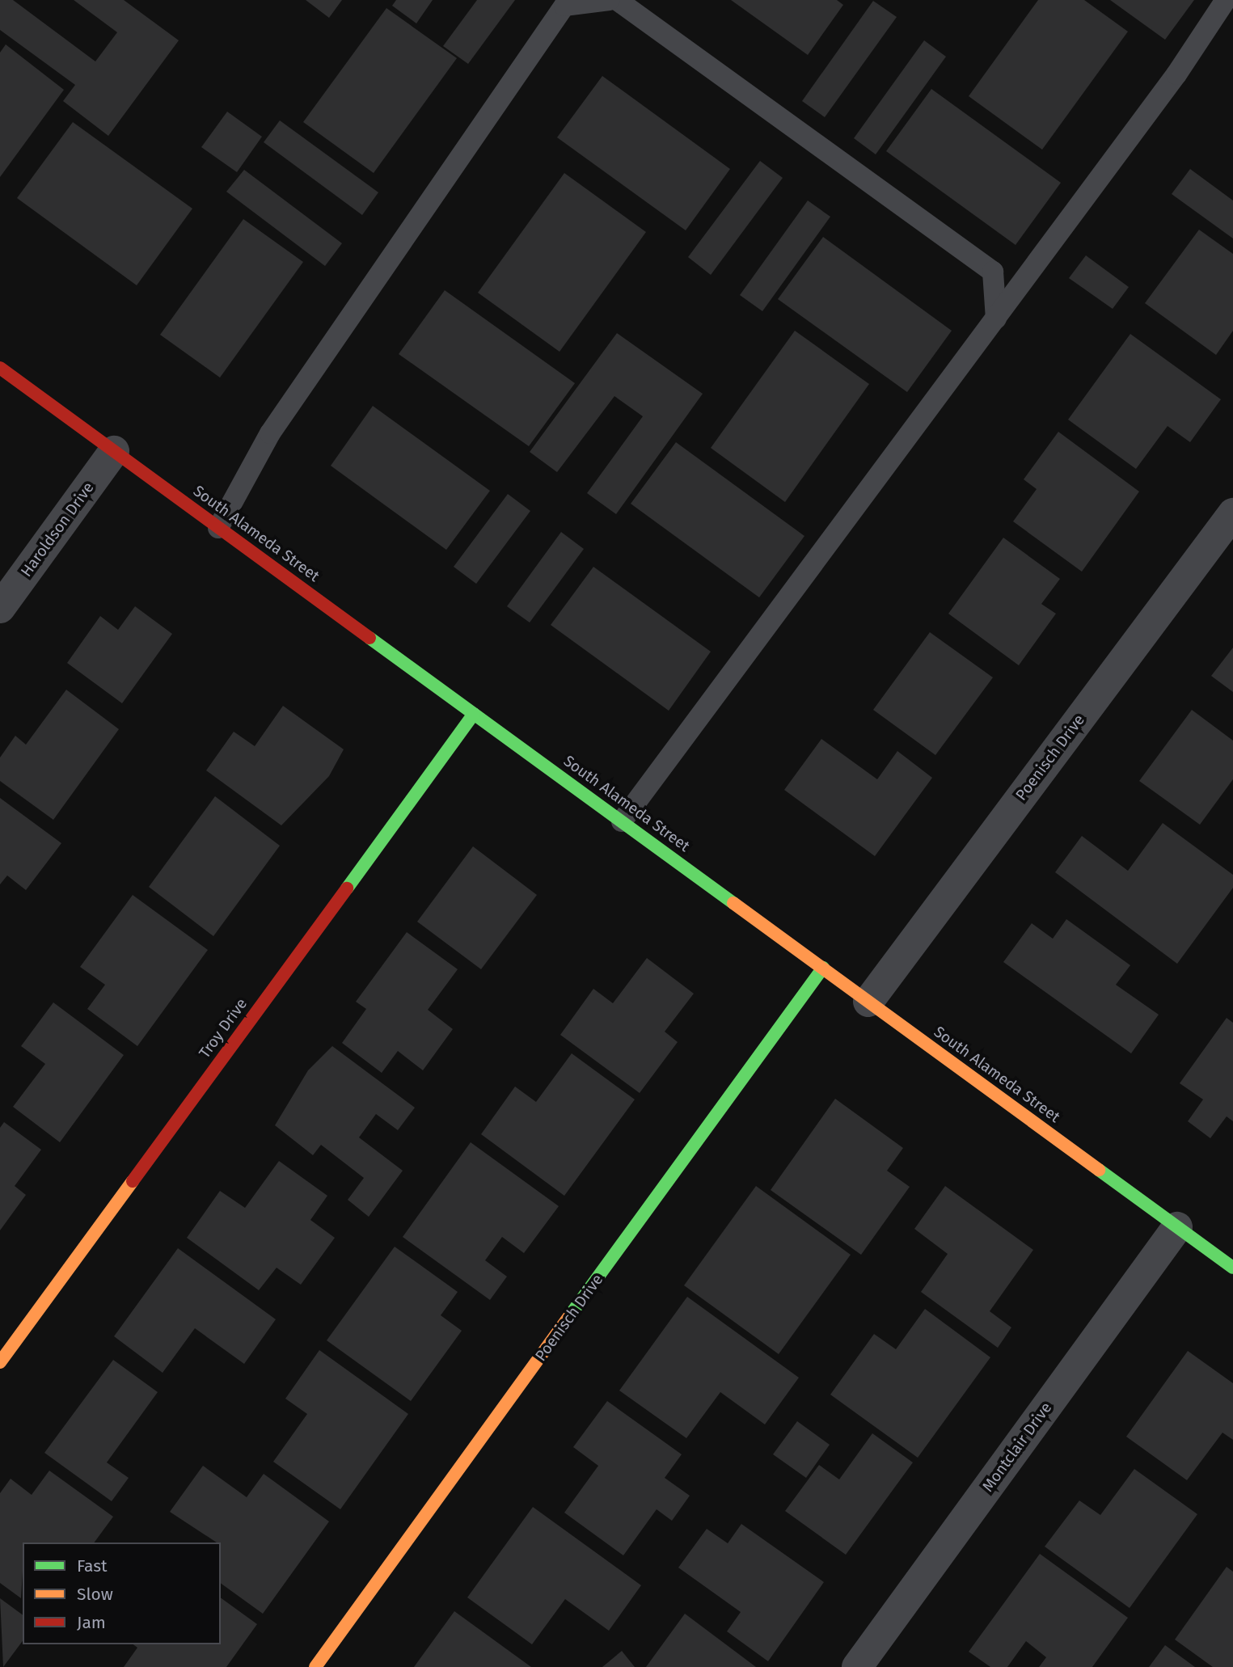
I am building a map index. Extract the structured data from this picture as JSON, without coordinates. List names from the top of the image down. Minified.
{"streets":{"street":["Haroldson Drive","South Alameda Street","Poenisch Drive","Troy Drive","Montclair Drive"]},"crossings":[["Haroldson Drive","South Alameda Street"],["South Alameda Street","Poenisch Drive"],["South Alameda Street","Troy Drive"],["South Alameda Street","Montclair Drive"]],"legend":["Fast","Slow","Jam"]}
